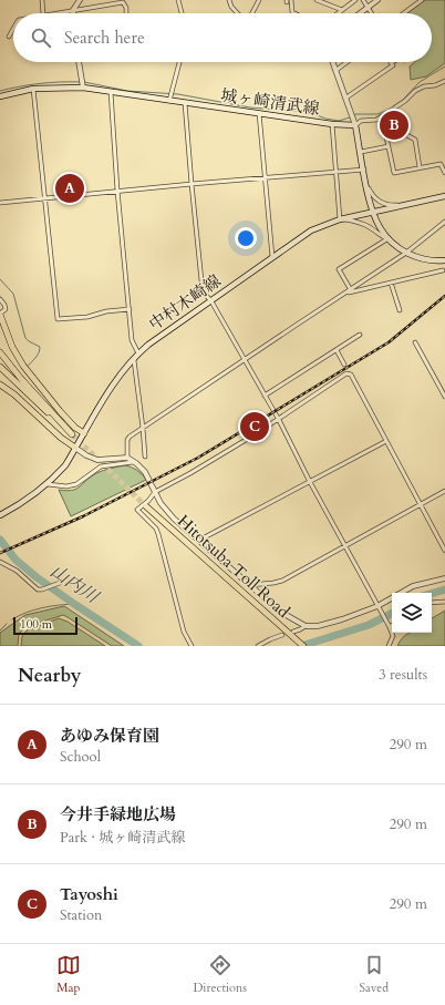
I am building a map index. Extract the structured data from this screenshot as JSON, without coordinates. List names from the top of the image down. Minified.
{"streets":{"main road":["城ヶ崎清武線","中村木崎線","Hitotsuba Toll Road"]},"water":["山内川"],"scale_bar":"100 m","page":{"search":"Search here","pins":["B","A","C"],"scale":"100 m","heading":["Nearby","3 results"],"list":[{"mark":"A","name":"あゆみ保育園","note":"School","value":"290 m"},{"mark":"B","name":"今井手緑地広場","note":"Park · 城ヶ崎清武線","value":"290 m"},{"mark":"C","name":"Tayoshi","note":"Station","value":"290 m"}],"nav":["Map","Directions","Saved"]}}
